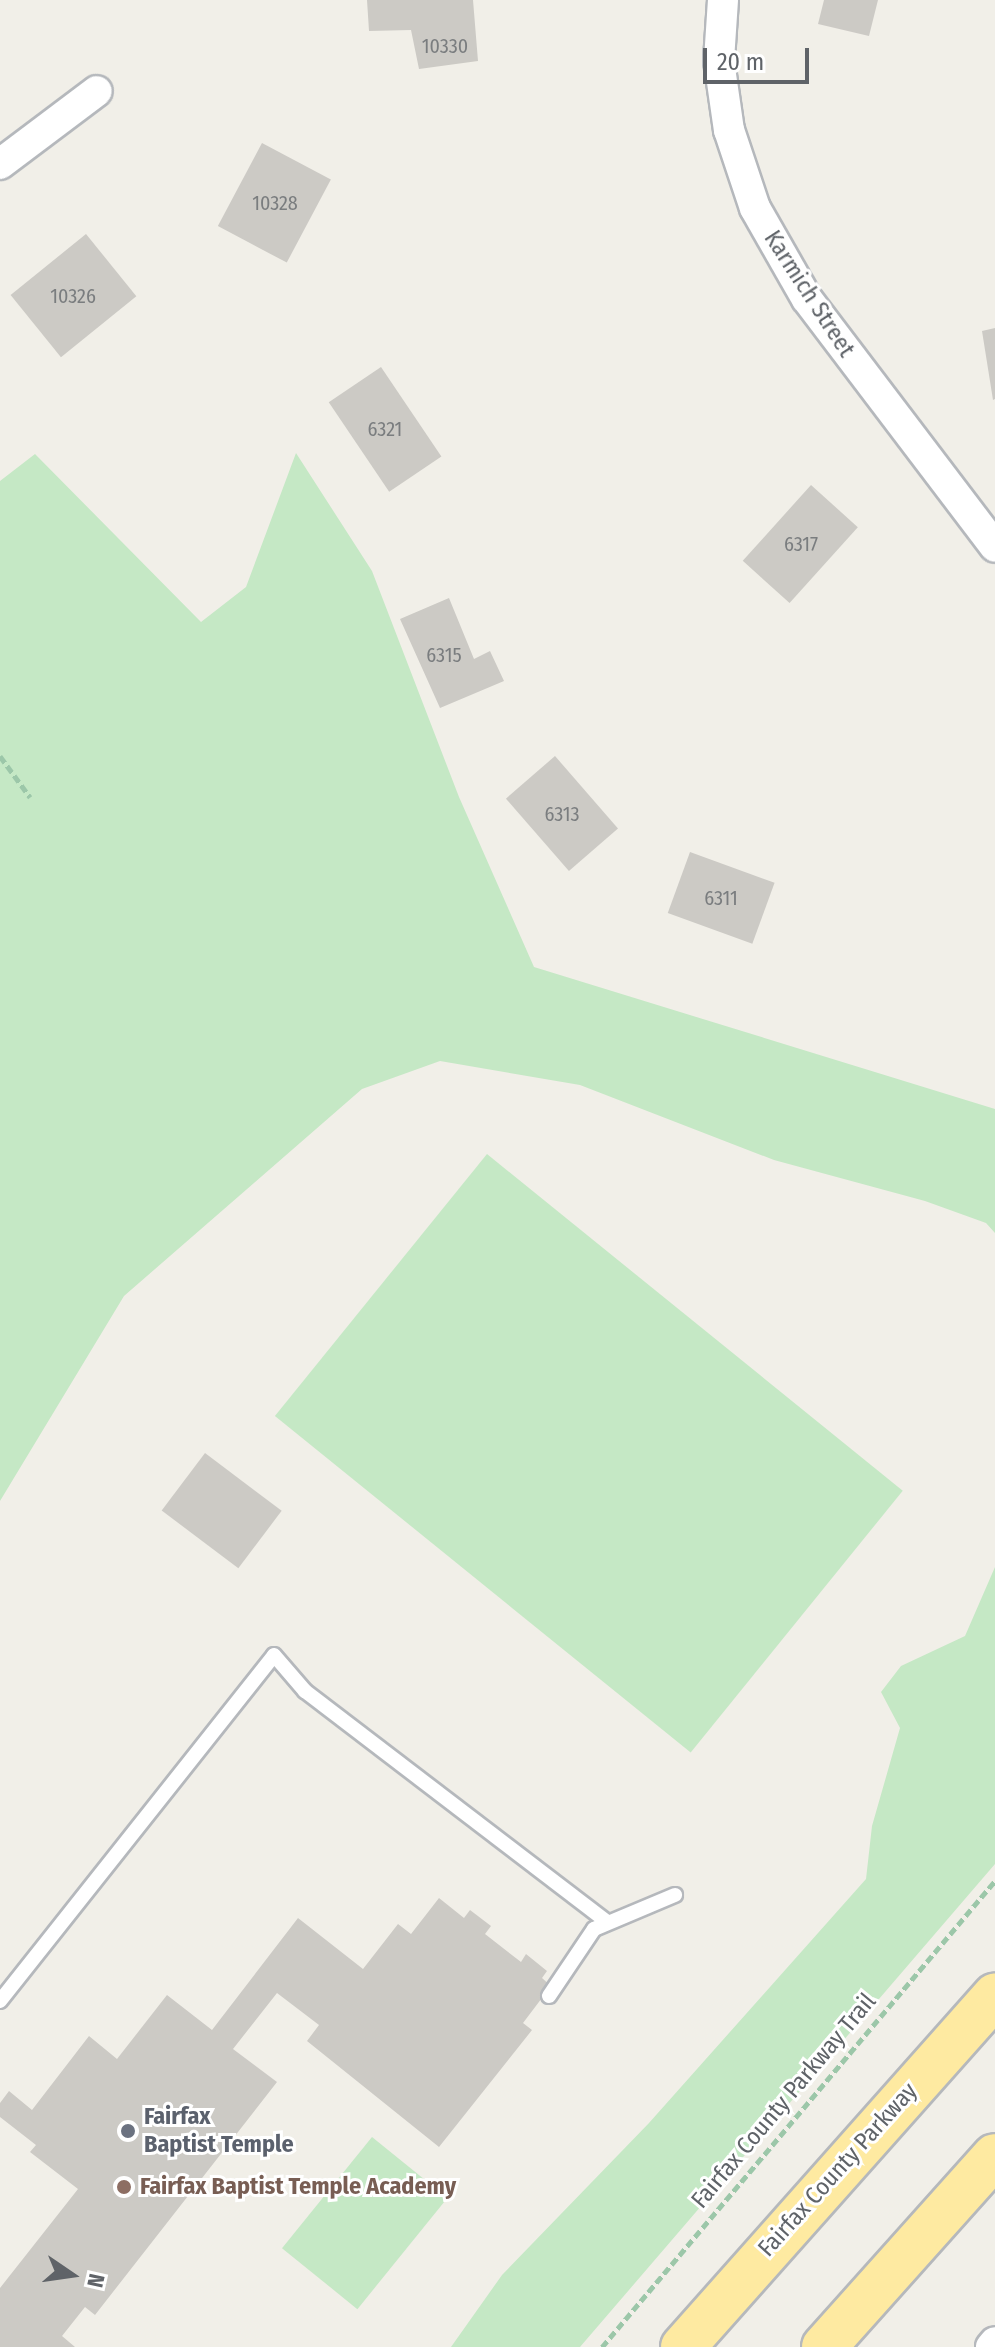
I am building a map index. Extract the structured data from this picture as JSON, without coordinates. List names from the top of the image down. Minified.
{"streets":{"highway":["Fairfax County Parkway"],"street":["Karmich Street"],"path":["Fairfax County Parkway Trail"]},"places":["Fairfax Baptist Temple","Fairfax Baptist Temple Academy"],"house_numbers":["10330","10328","10326","6321","6317","6315","6313","6311"],"scale_bar":"20 m","north":"right"}
